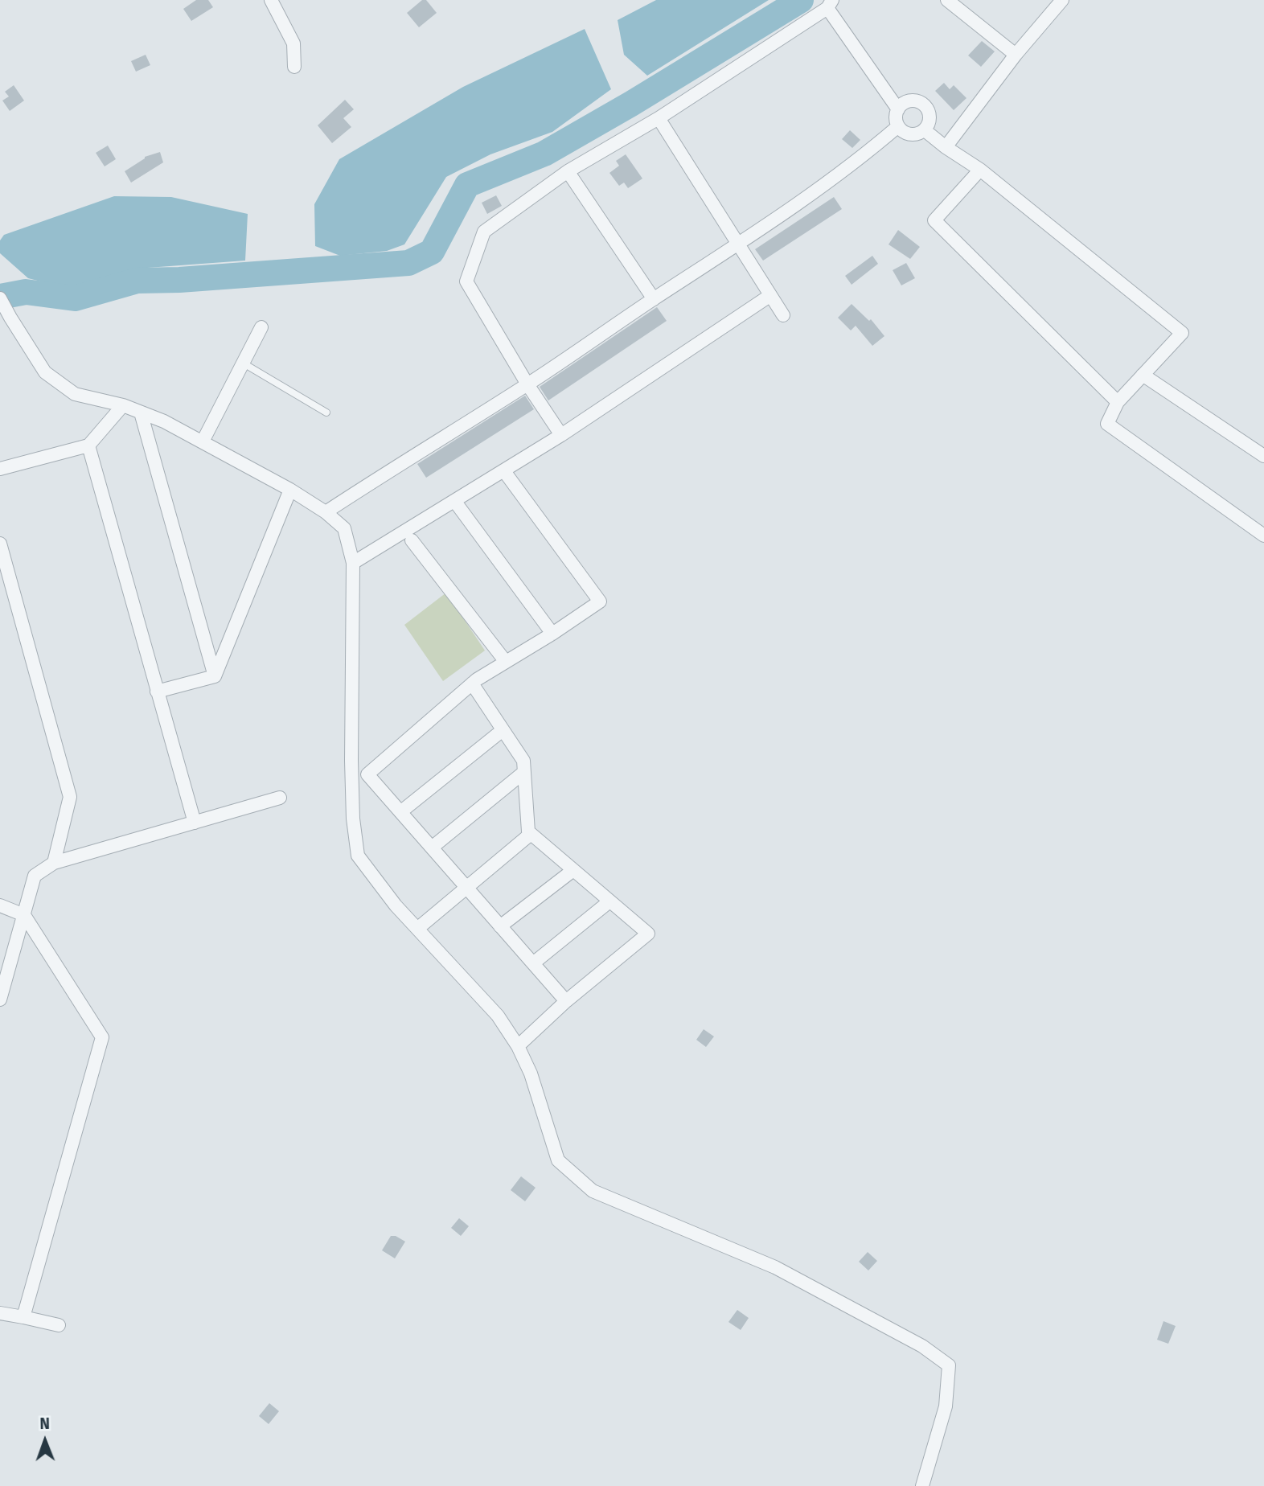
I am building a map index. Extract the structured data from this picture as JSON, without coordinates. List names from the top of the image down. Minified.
{"north":"top"}
